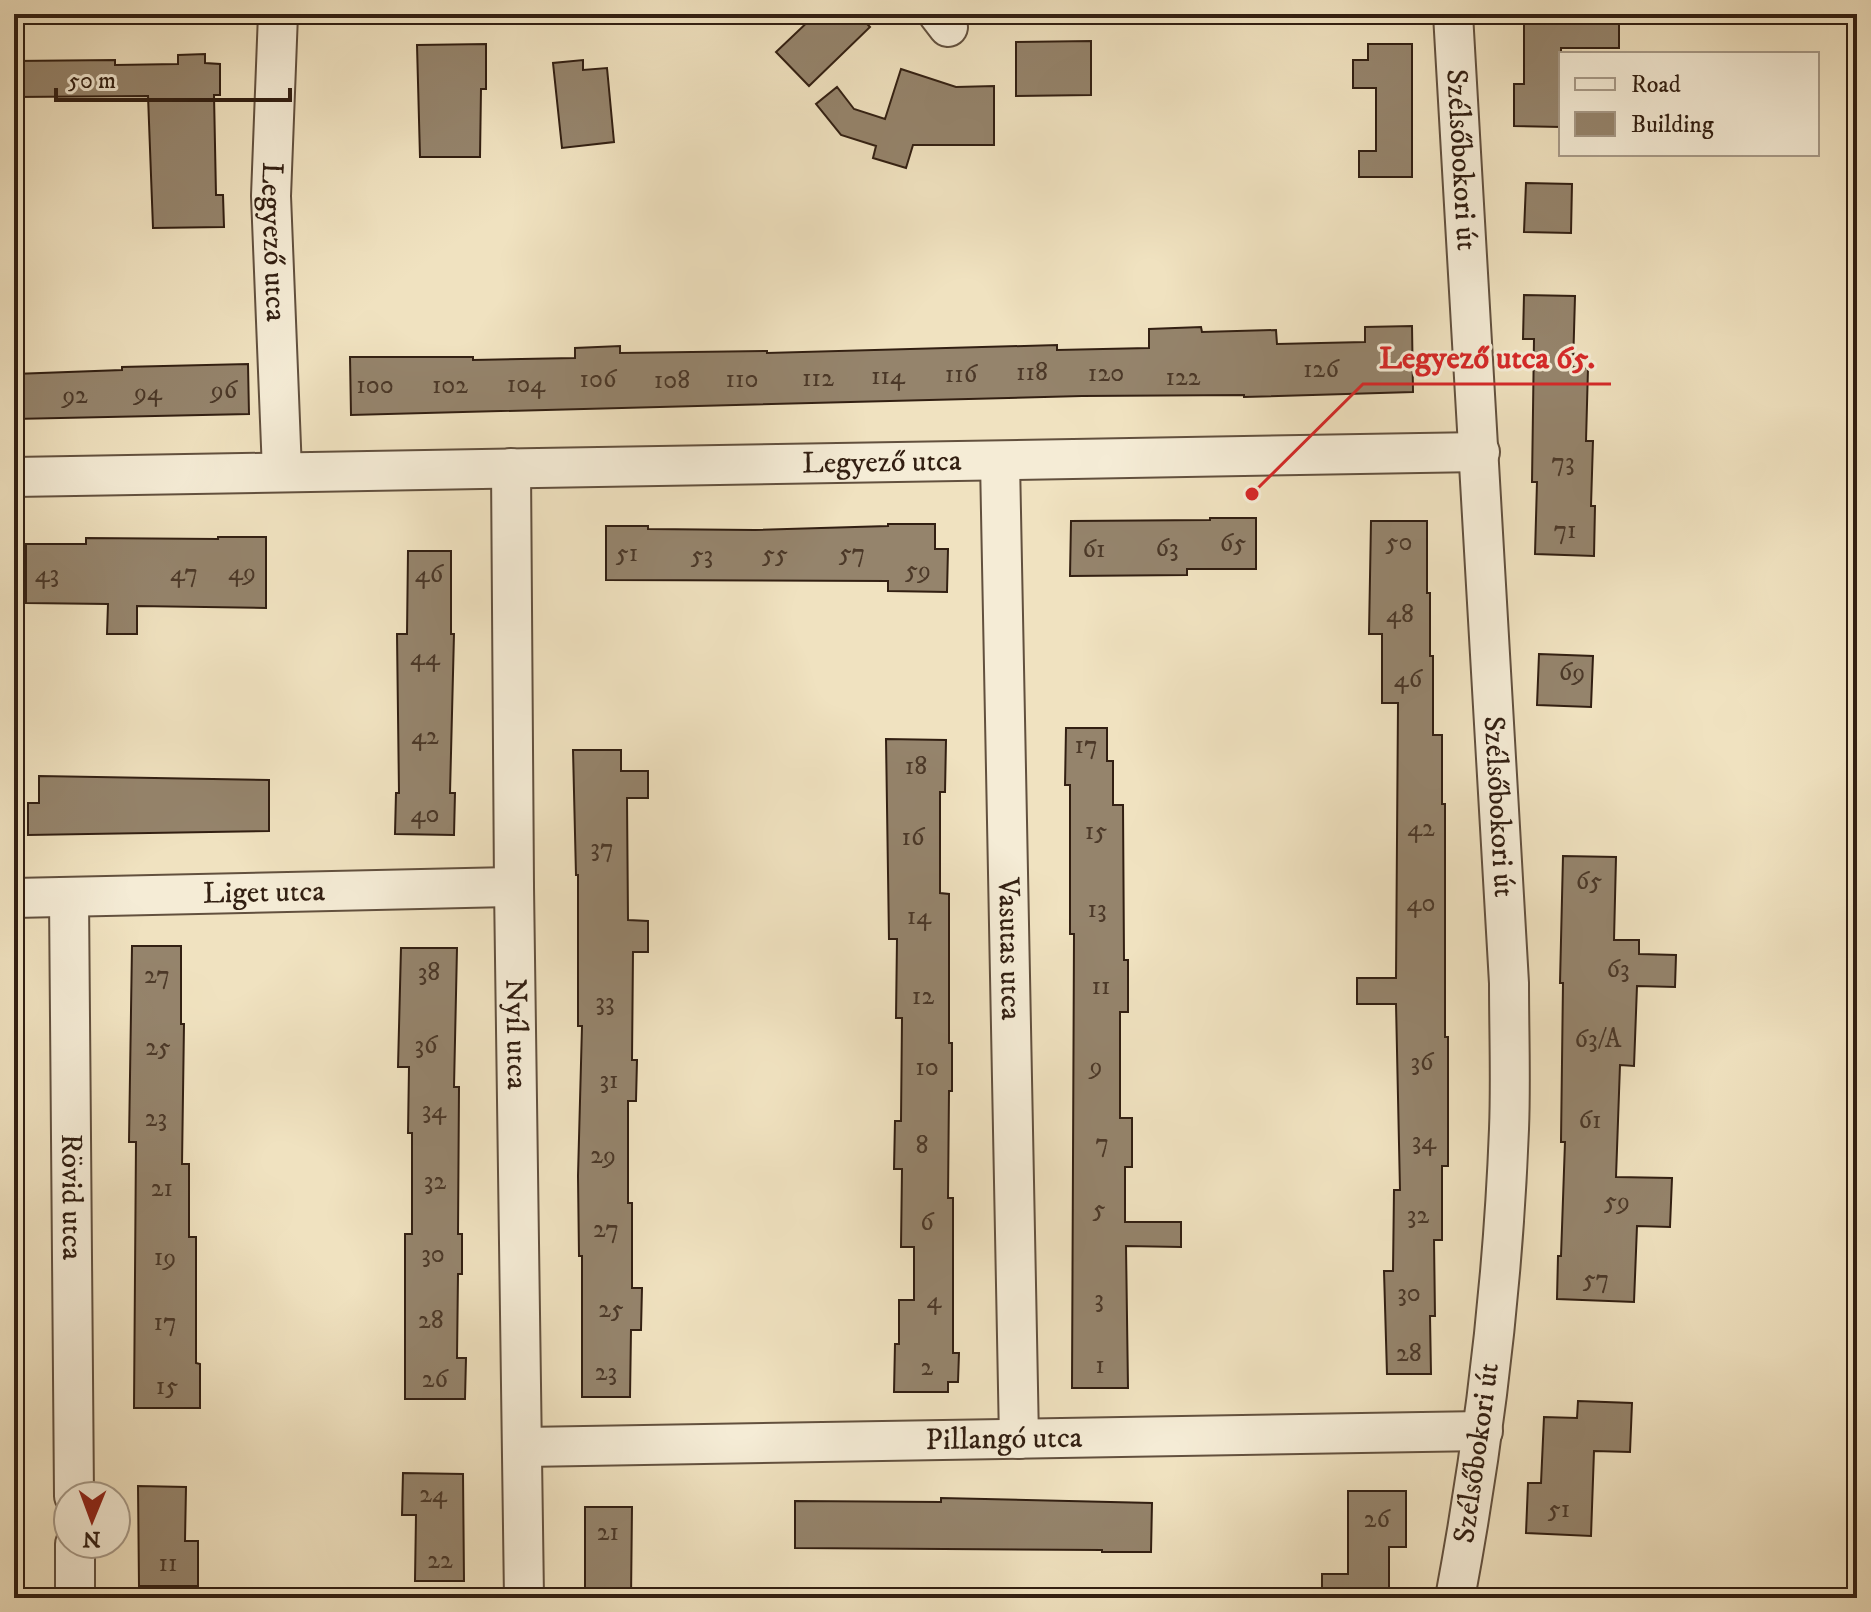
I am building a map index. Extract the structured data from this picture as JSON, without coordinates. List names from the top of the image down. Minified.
{"streets":{"street":["Szélsőbokori út","Legyező utca","Liget utca","Vasutas utca","Nyíl utca","Rövid utca","Pillangó utca"]},"crossings":[["Szélsőbokori út","Legyező utca"],["Szélsőbokori út","Pillangó utca"],["Legyező utca","Vasutas utca"],["Legyező utca","Nyíl utca"],["Liget utca","Nyíl utca"],["Liget utca","Rövid utca"],["Vasutas utca","Pillangó utca"],["Nyíl utca","Pillangó utca"]],"places":["Legyező utca 65."],"house_numbers":["126","118","120","116","114","122","112","106","110","108","104","100","102","96","94","92","73","71","50","65","63","61","51","57","55","53","59","49","47","43","46","48","44","69","46","42","17","18","40","42","15","16","37","65","40","13","14","63","38","27","11","12","33","63/A","36","25","36","9","10","31","34","23","61","34","7","8","29","32","21","59","5","32","6","27","30","19","57","30","3","4","25","28","17","28","1","2","23","26","15","24","51","26","21","22","11"],"legend":["Road","Building"],"scale_bar":"50 m","north":"bottom"}
